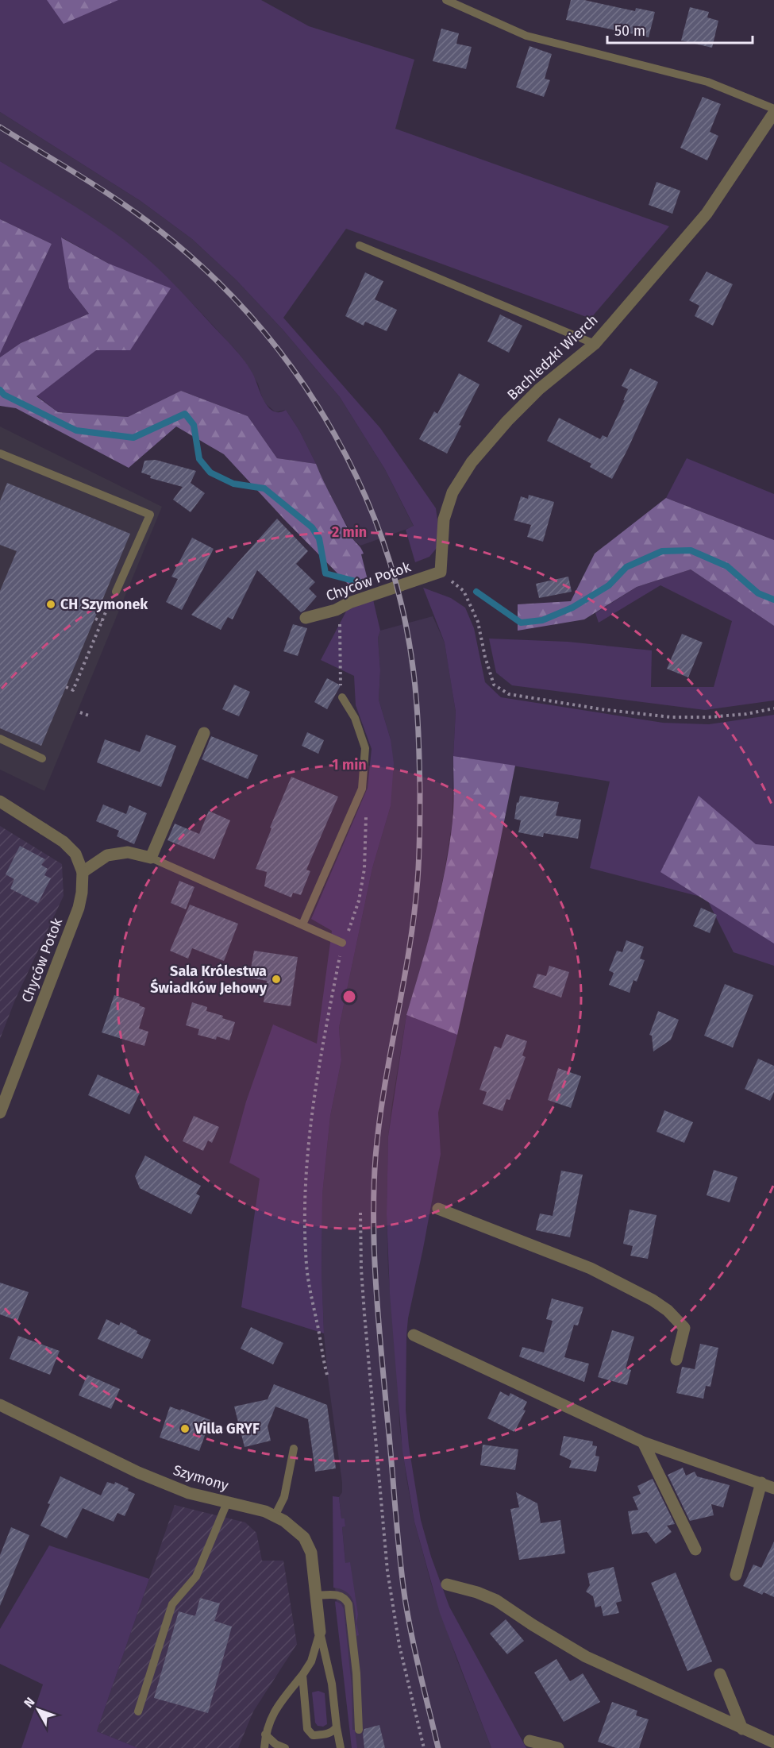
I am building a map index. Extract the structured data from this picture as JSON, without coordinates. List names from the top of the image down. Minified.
{"streets":{"street":["Bachledzki Wierch","Chyców Potok","Szymony"]},"crossings":[["Bachledzki Wierch","Chyców Potok"]],"places":["CH Szymonek","Sala Królestwa Świadków Jehowy","Villa GRYF"],"scale_bar":"50 m","north":"top left","rings":["2 min","1 min"]}
